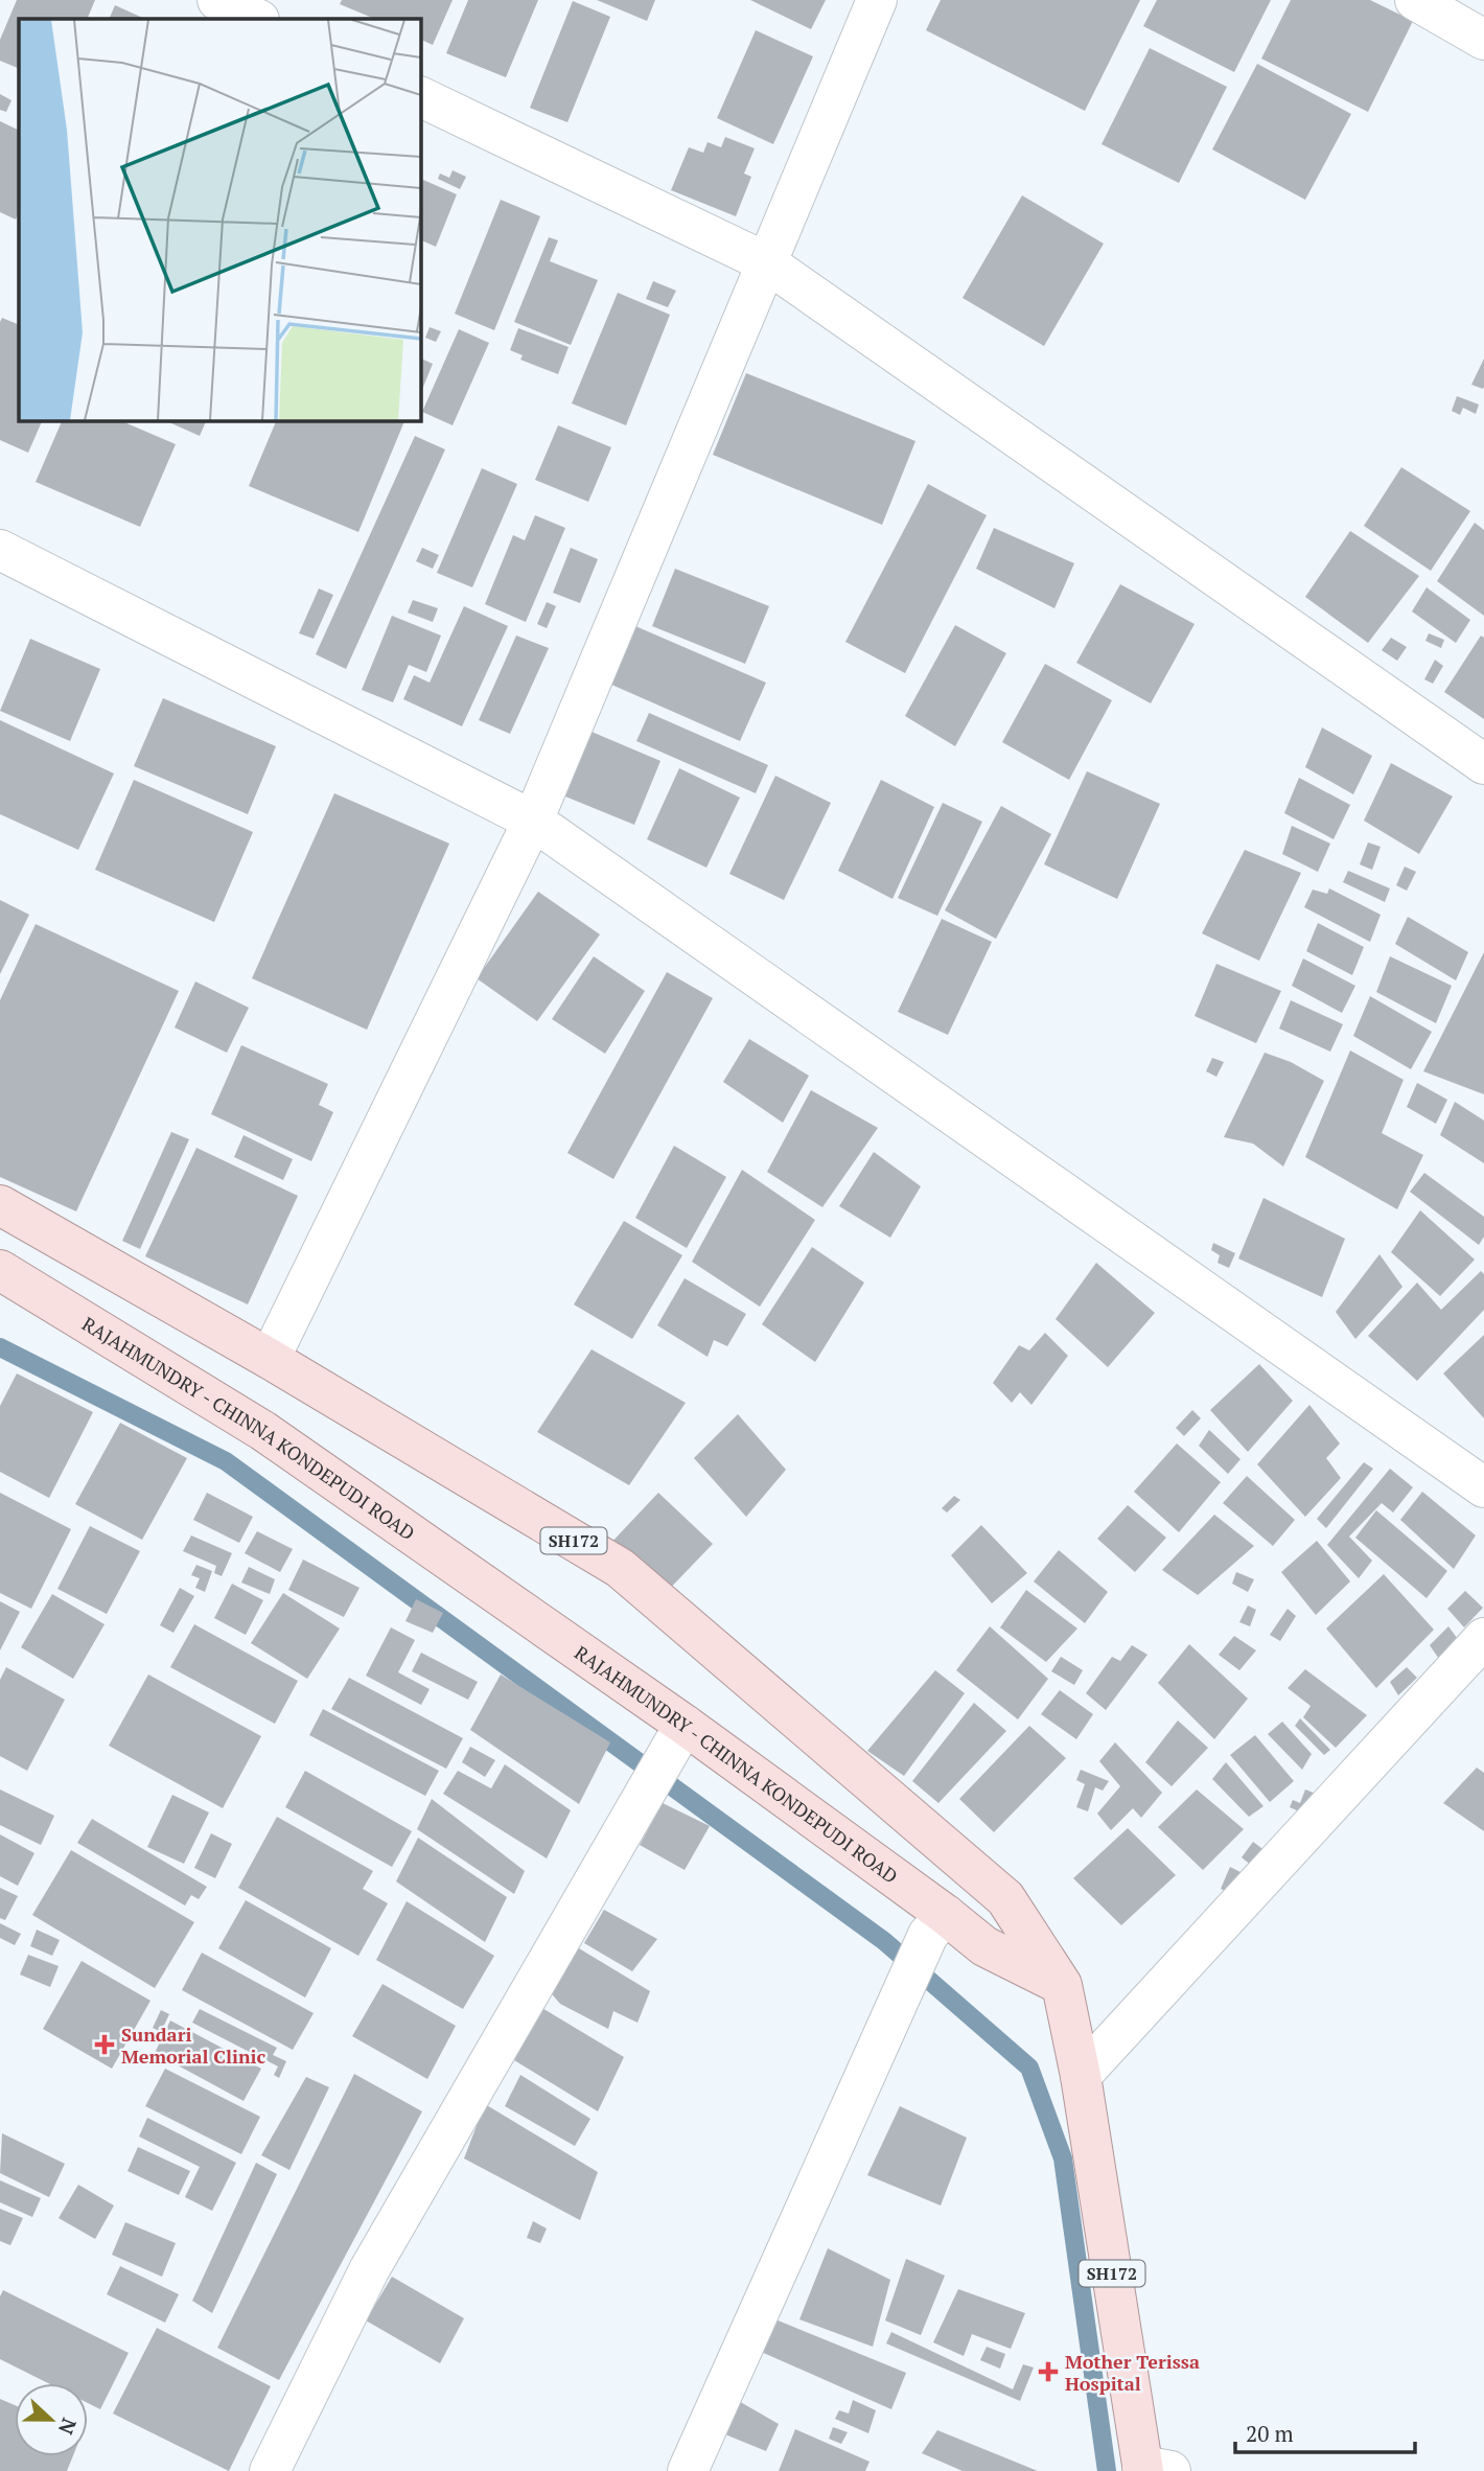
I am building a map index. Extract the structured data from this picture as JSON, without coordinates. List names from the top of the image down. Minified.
{"streets":{"main road":["RAJAHMUNDRY - CHINNA KONDEPUDI ROAD","SH172"]},"crossings":[["RAJAHMUNDRY - CHINNA KONDEPUDI ROAD","SH172"]],"places":{"health":["Sundari Memorial Clinic","Mother Terissa Hospital"]},"scale_bar":"20 m","north":"right"}
